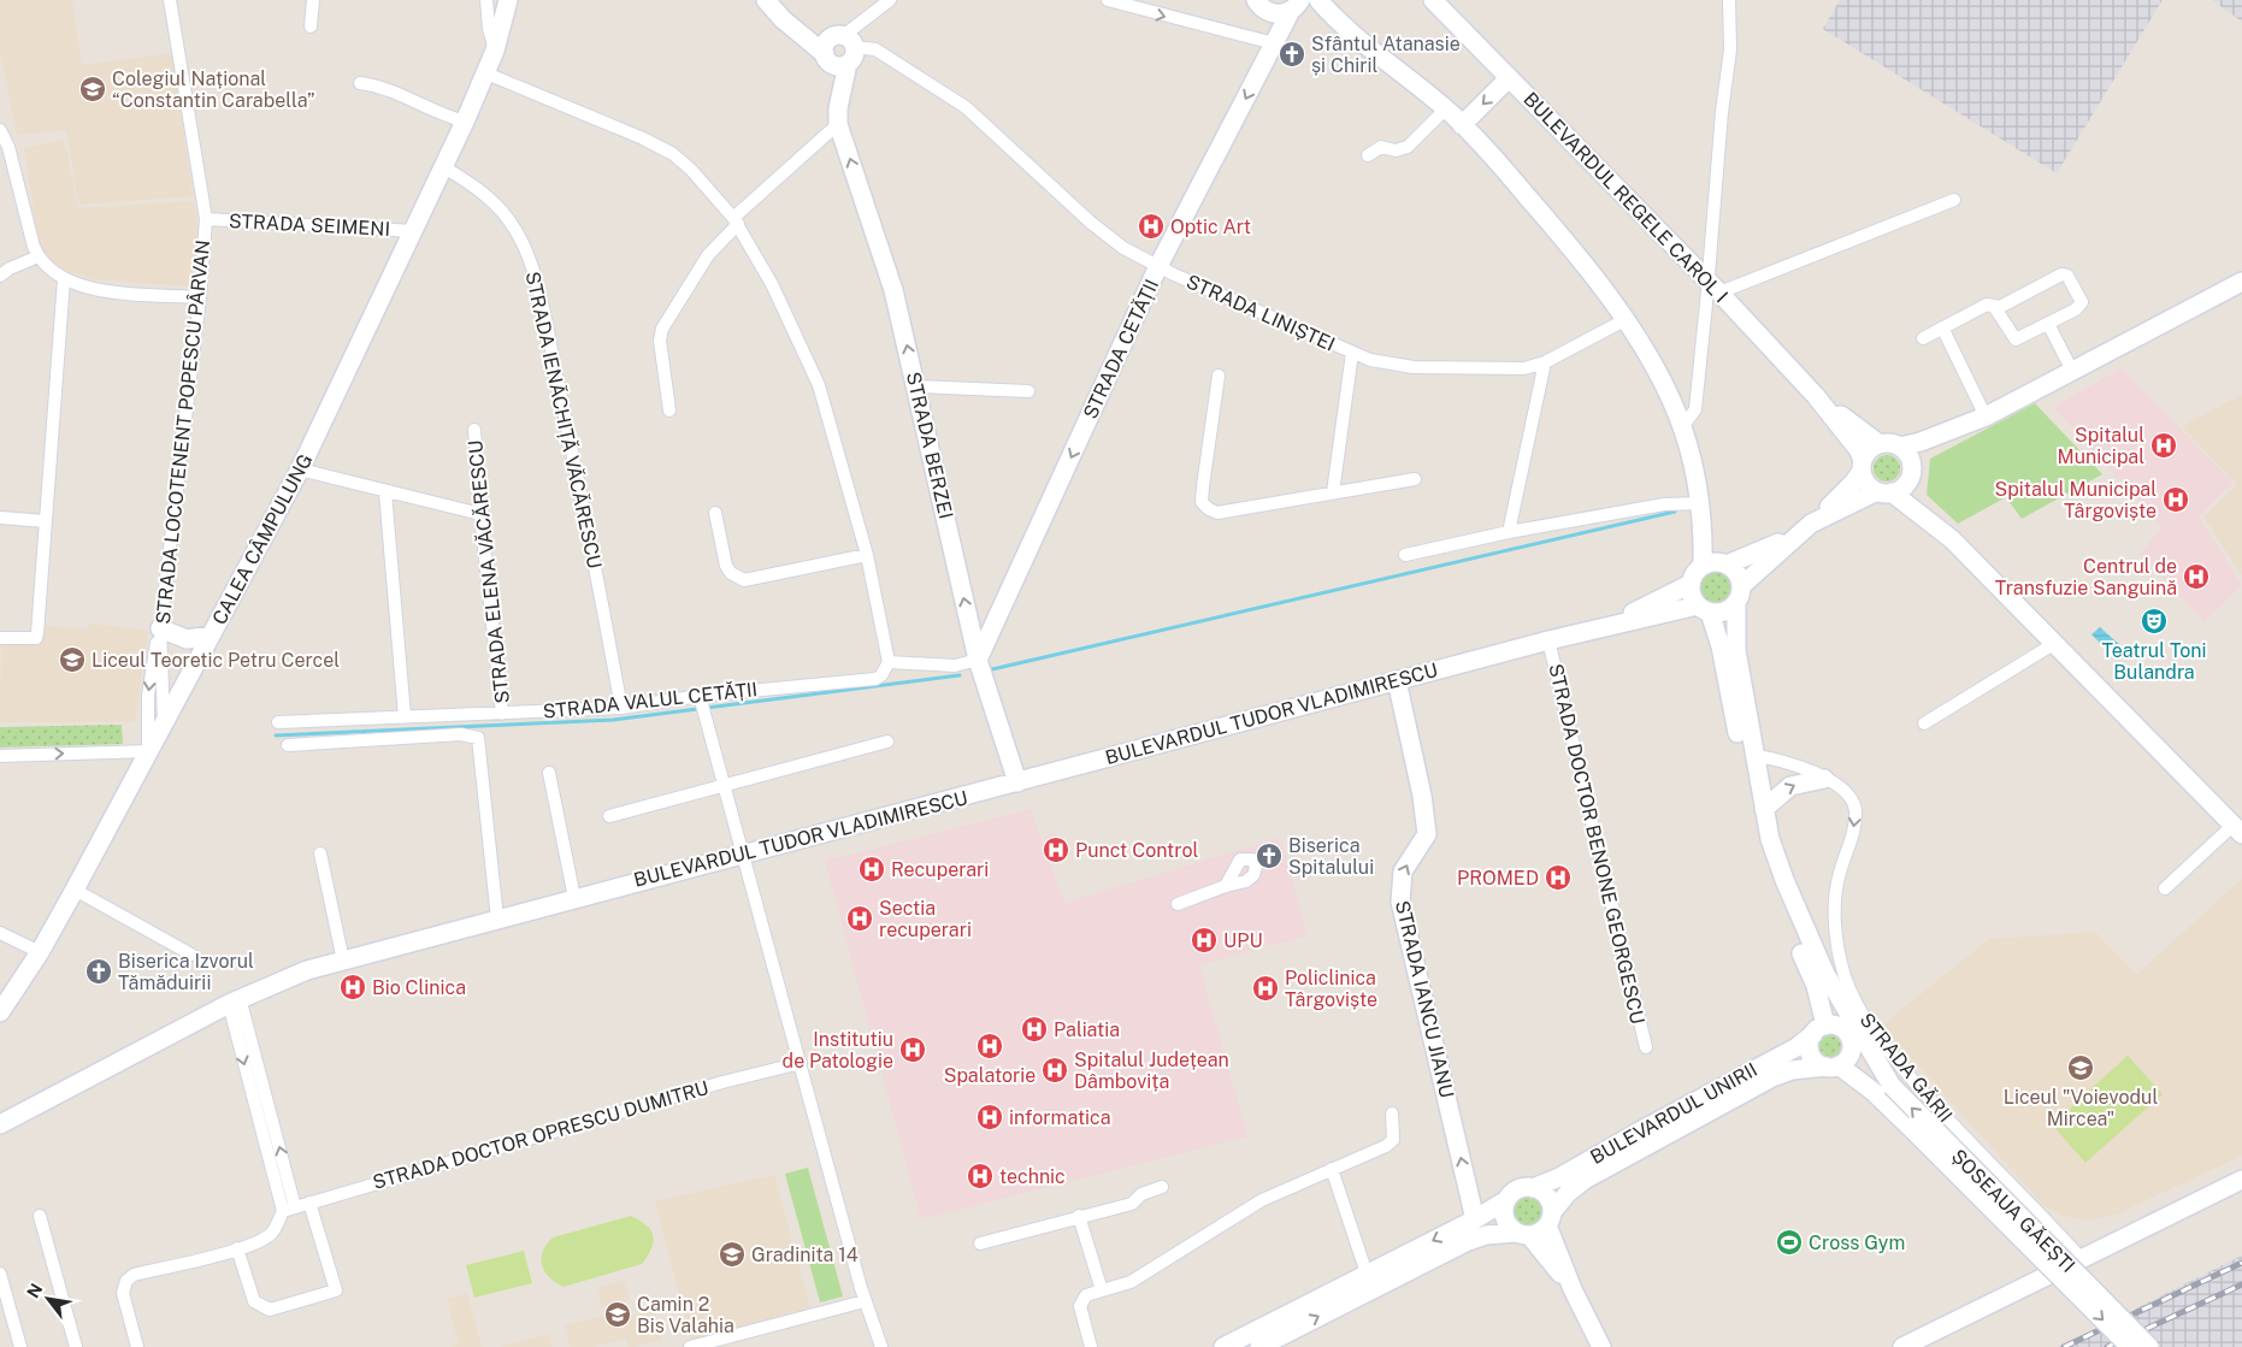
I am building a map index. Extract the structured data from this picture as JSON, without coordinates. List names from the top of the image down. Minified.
{"streets":{"main road":["BULEVARDUL REGELE CAROL I","STRADA CETĂȚII","STRADA BERZEI","CALEA CÂMPULUNG","BULEVARDUL TUDOR VLADIMIRESCU","STRADA IANCU JIANU","BULEVARDUL UNIRII","ȘOSEAUA GĂEȘTI"],"street":["STRADA SEIMENI","STRADA LINIȘTEI","STRADA IENĂCHIȚĂ VĂCĂRESCU","STRADA LOCOTENENT POPESCU PÂRVAN","STRADA ELENA VĂCĂRESCU","STRADA VALUL CETĂȚII","STRADA DOCTOR BENONE GEORGESCU","STRADA GĂRII","STRADA DOCTOR OPRESCU DUMITRU"]},"crossings":[["STRADA SEIMENI","STRADA LOCOTENENT POPESCU PÂRVAN"],["STRADA SEIMENI","CALEA CÂMPULUNG"],["STRADA LINIȘTEI","STRADA CETĂȚII"],["STRADA LINIȘTEI","STRADA BERZEI"],["STRADA CETĂȚII","STRADA BERZEI"],["STRADA IENĂCHIȚĂ VĂCĂRESCU","CALEA CÂMPULUNG"],["STRADA IENĂCHIȚĂ VĂCĂRESCU","STRADA VALUL CETĂȚII"],["STRADA LOCOTENENT POPESCU PÂRVAN","CALEA CÂMPULUNG"],["STRADA BERZEI","BULEVARDUL TUDOR VLADIMIRESCU"],["STRADA ELENA VĂCĂRESCU","STRADA VALUL CETĂȚII"],["BULEVARDUL TUDOR VLADIMIRESCU","STRADA DOCTOR BENONE GEORGESCU"],["BULEVARDUL TUDOR VLADIMIRESCU","STRADA IANCU JIANU"],["BULEVARDUL UNIRII","ȘOSEAUA GĂEȘTI"]],"one_way":["STRADA CETĂȚII","STRADA BERZEI","STRADA IANCU JIANU","STRADA GĂRII"],"places":{"church":["Sfântul Atanasie și Chiril","Biserica Spitalului","Biserica Izvorul Tămăduirii"],"school or university":["Colegiul Național “Constantin Carabella”","Liceul Teoretic Petru Cercel","Liceul \"Voievodul Mircea\"","Gradinita 14","Camin 2 Bis Valahia"],"hospital":["Optic Art","Spitalul Municipal","Spitalul Municipal Târgoviște","Centrul de Transfuzie Sanguină","Punct Control","Recuperari","PROMED","Sectia recuperari","UPU","Bio Clinica","Policlinica Târgoviște","Paliatia","Spalatorie","Institutiu de Patologie","Spitalul Județean Dâmbovița","informatica","technic"],"theatre":["Teatrul Toni Bulandra"],"sports":["Cross Gym"]},"north":"top left"}
